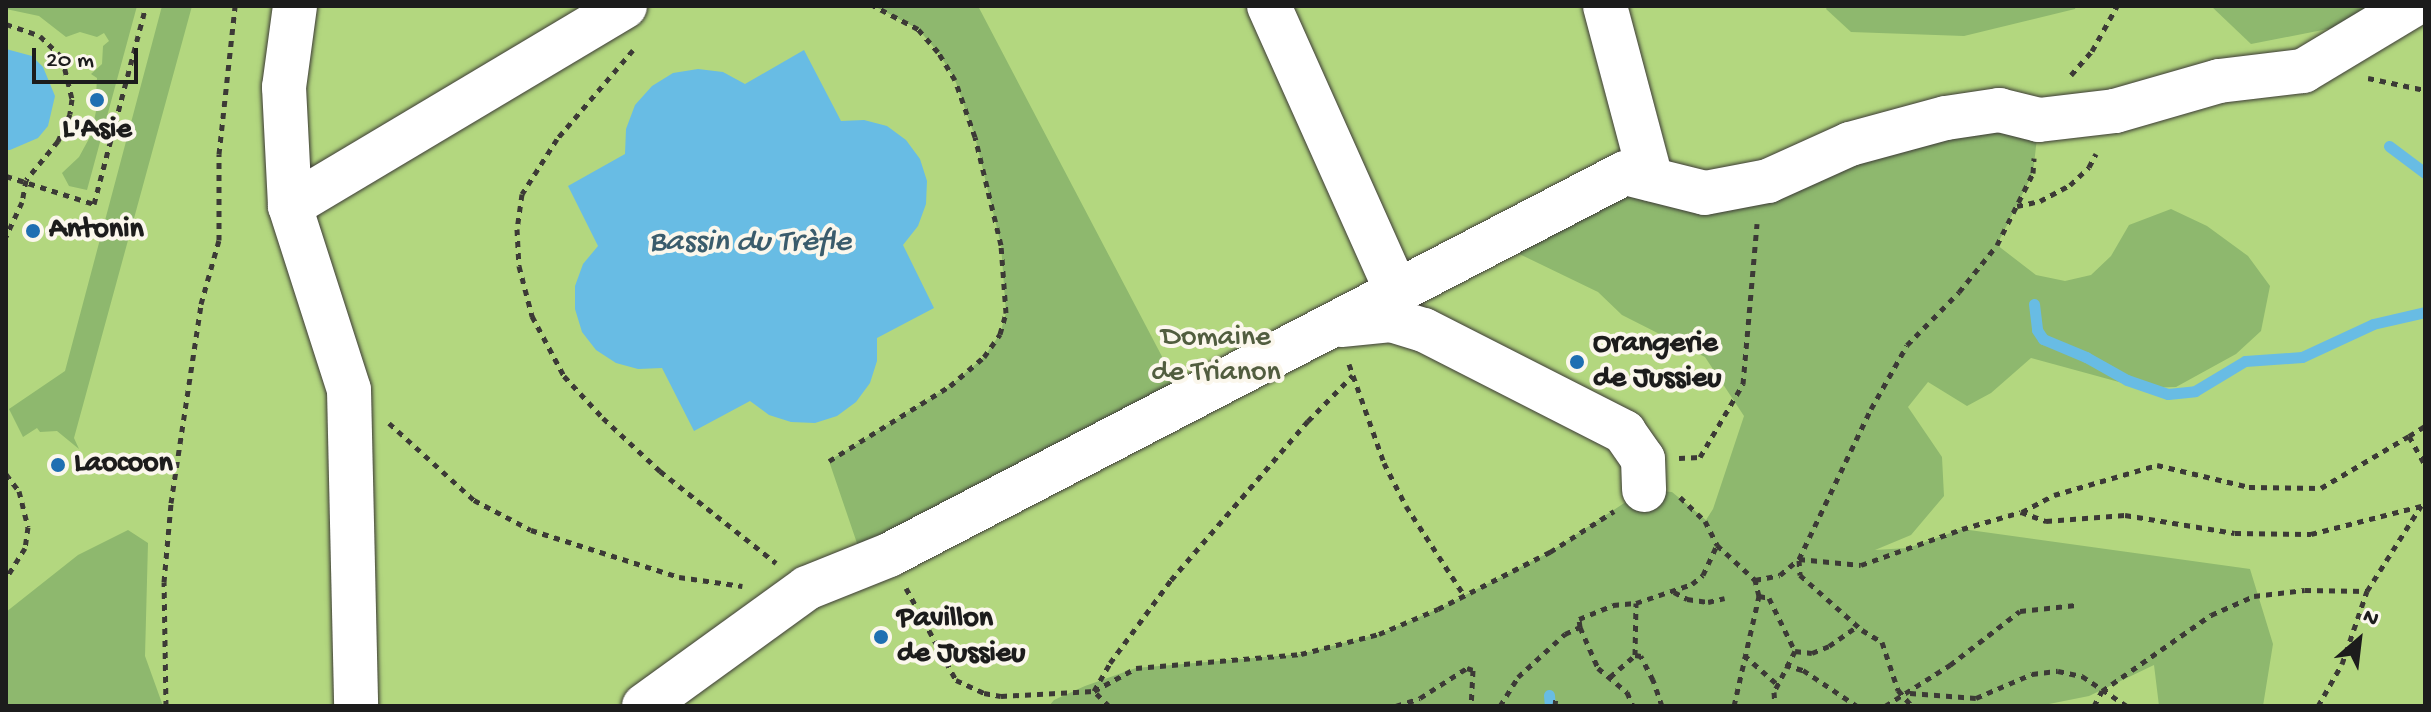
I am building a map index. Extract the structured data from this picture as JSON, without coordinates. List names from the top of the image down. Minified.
{"water":["Bassin du Trèfle"],"parks":["Domaine de Trianon"],"places":["L'Asie","Antonin","Orangerie de Jussieu","Laocoon","Pavillon de Jussieu"],"scale_bar":"20 m","north":"top right"}
